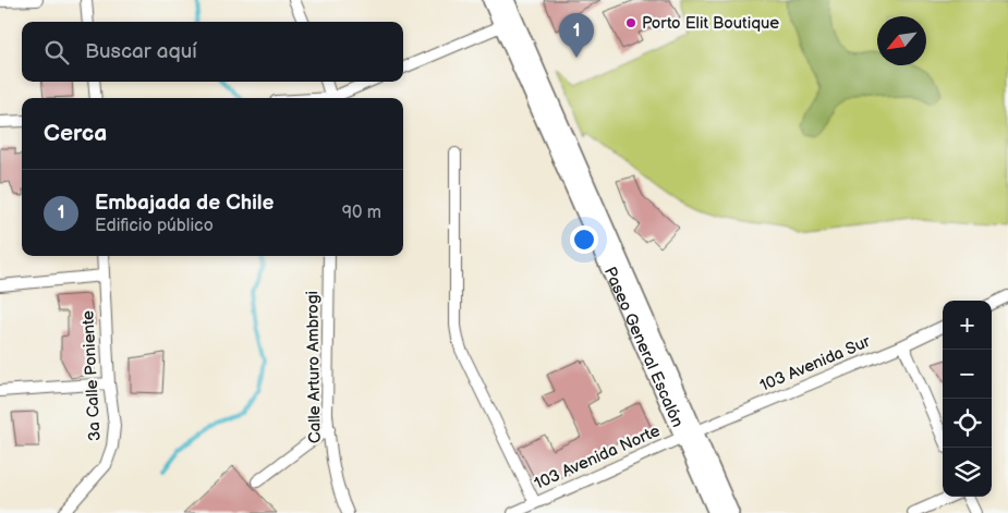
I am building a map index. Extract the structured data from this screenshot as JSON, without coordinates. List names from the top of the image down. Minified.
{"streets":{"street":["Paseo General Escalón","103 Avenida Sur","Calle Arturo Ambrogi","3a Calle Poniente","103 Avenida Norte"]},"crossings":[["Paseo General Escalón","103 Avenida Sur"],["Paseo General Escalón","103 Avenida Norte"],["103 Avenida Sur","103 Avenida Norte"]],"places":["Porto Elit Boutique"],"north":"bottom left","page":{"pins":"1","search":"Buscar aquí","heading":"Cerca","list":[{"mark":"1","name":"Embajada de Chile","note":"Edificio público","value":"90 m"}],"map_buttons":["+","−"]}}
